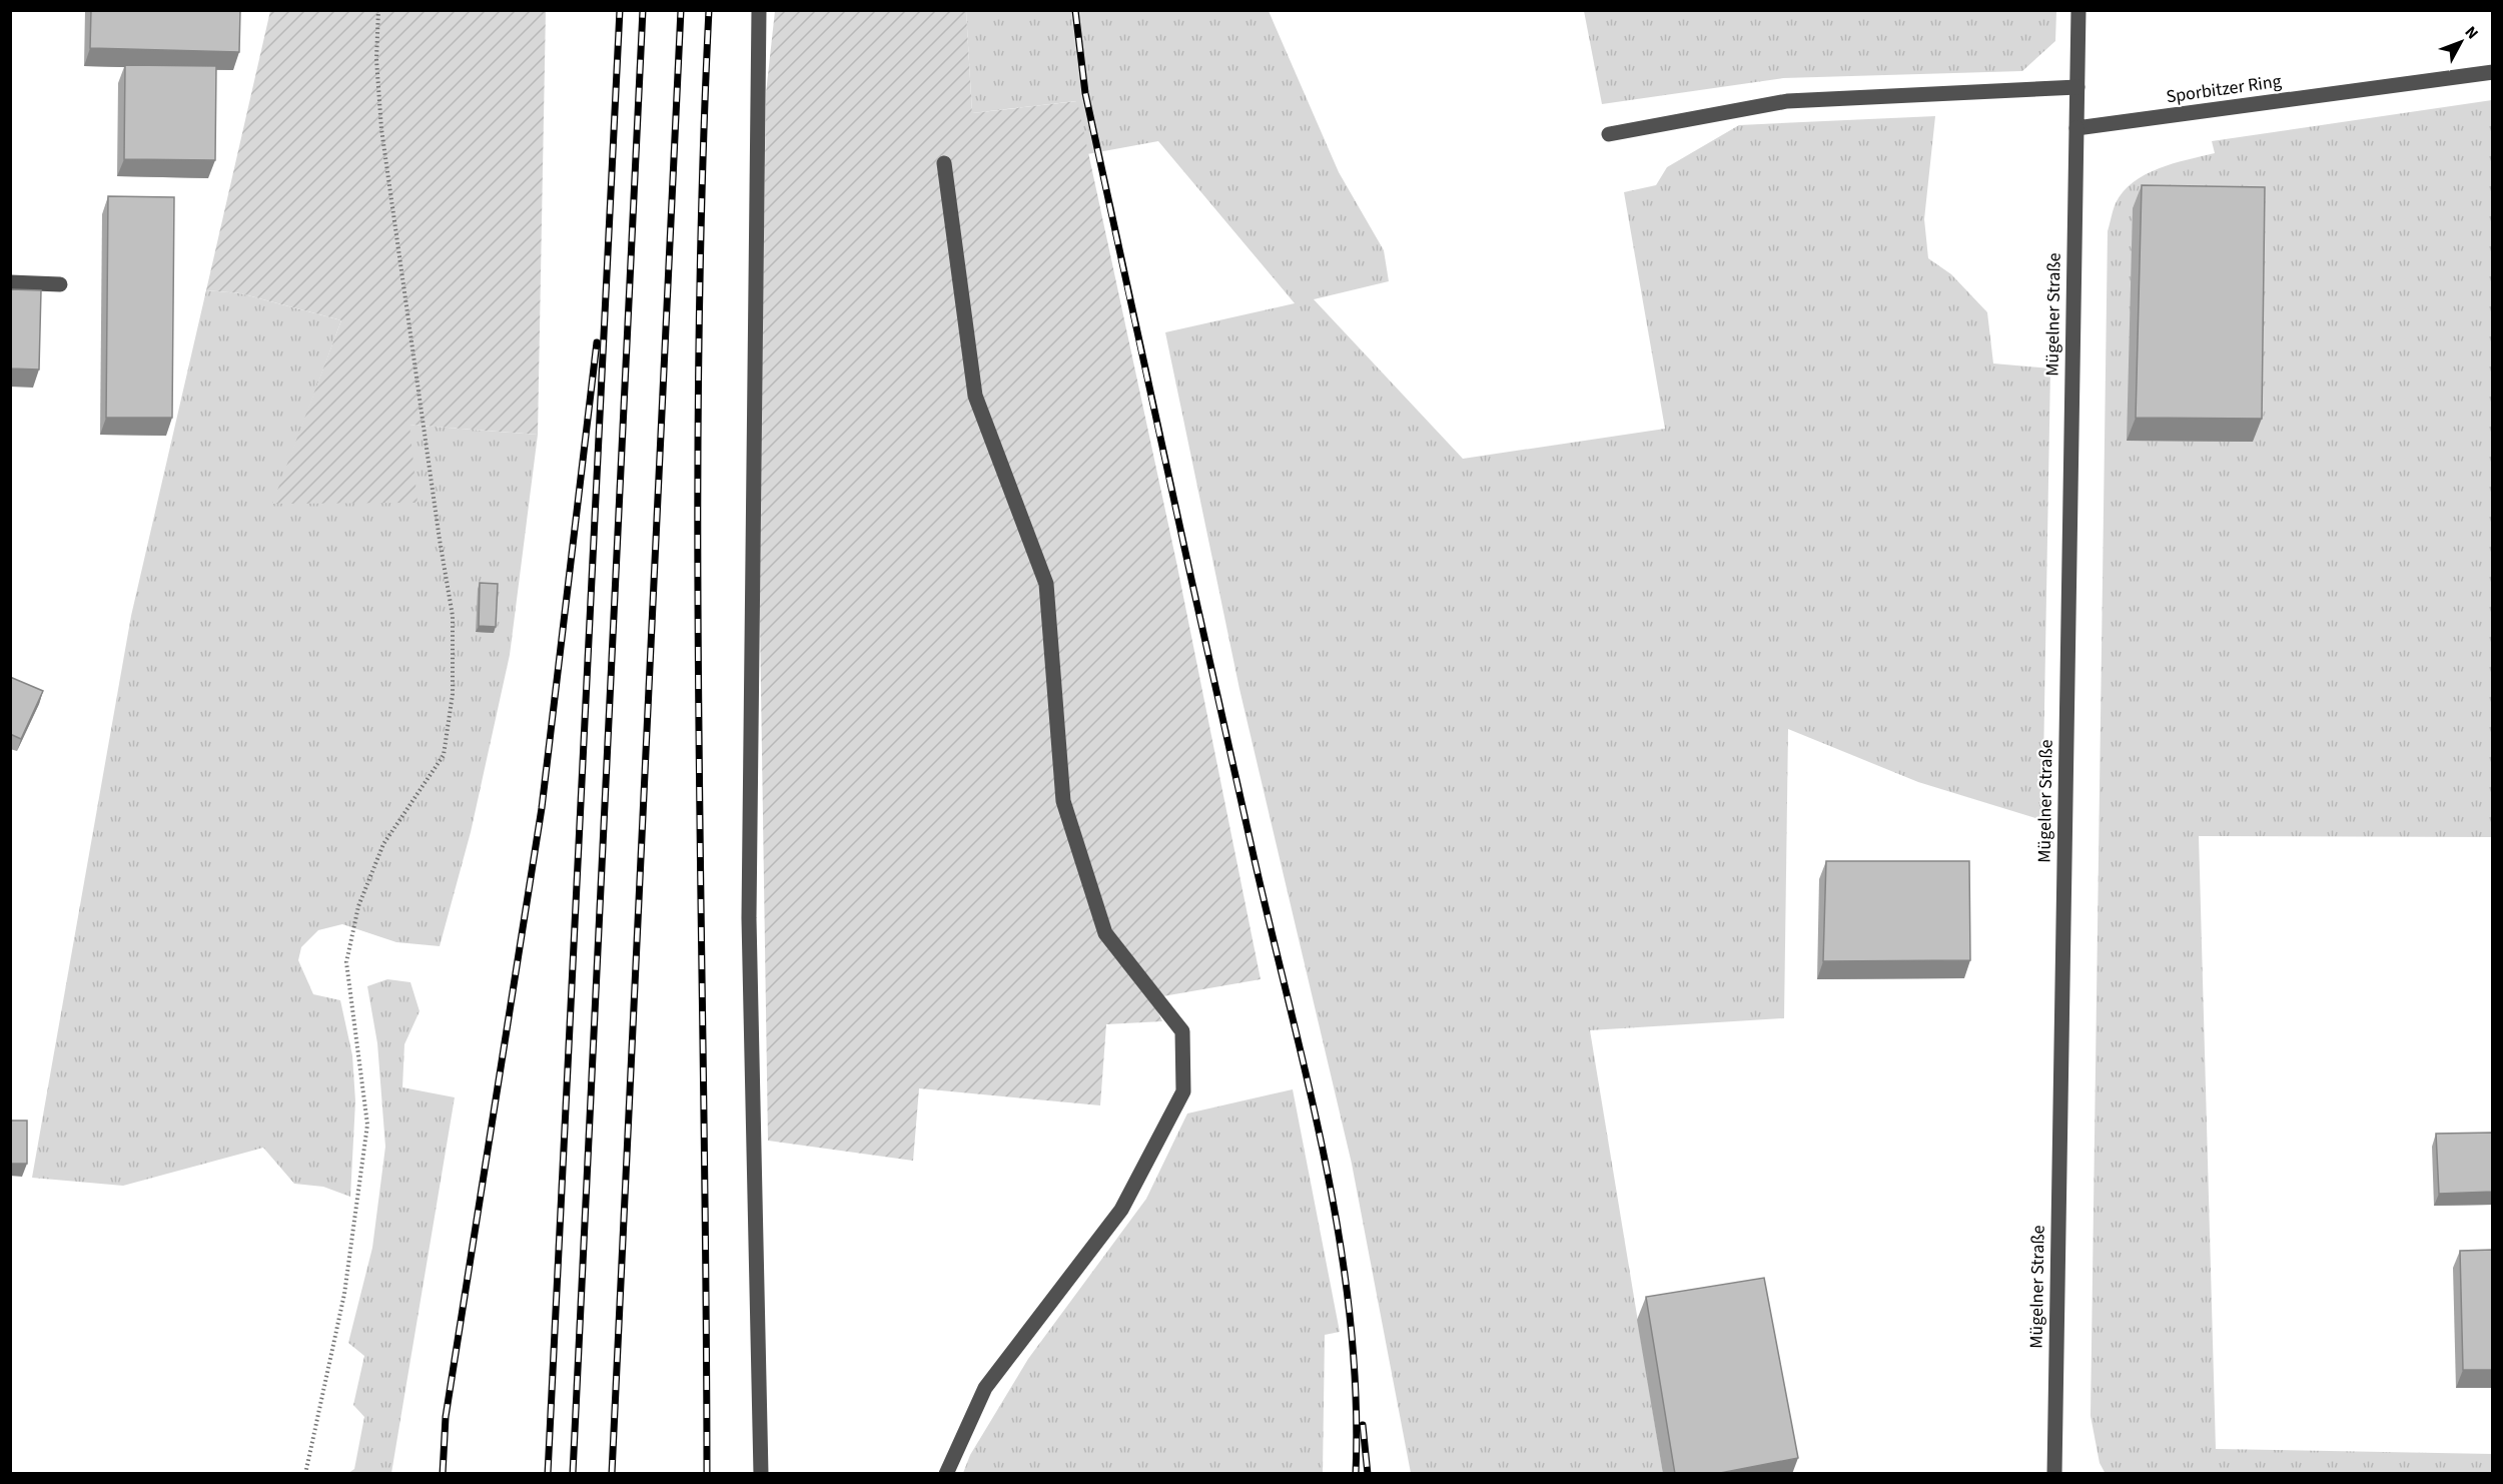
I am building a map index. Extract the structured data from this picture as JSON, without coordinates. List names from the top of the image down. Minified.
{"streets":{"street":["Sporbitzer Ring","Mügelner Straße"]},"crossings":[["Sporbitzer Ring","Mügelner Straße"]],"north":"top right"}
